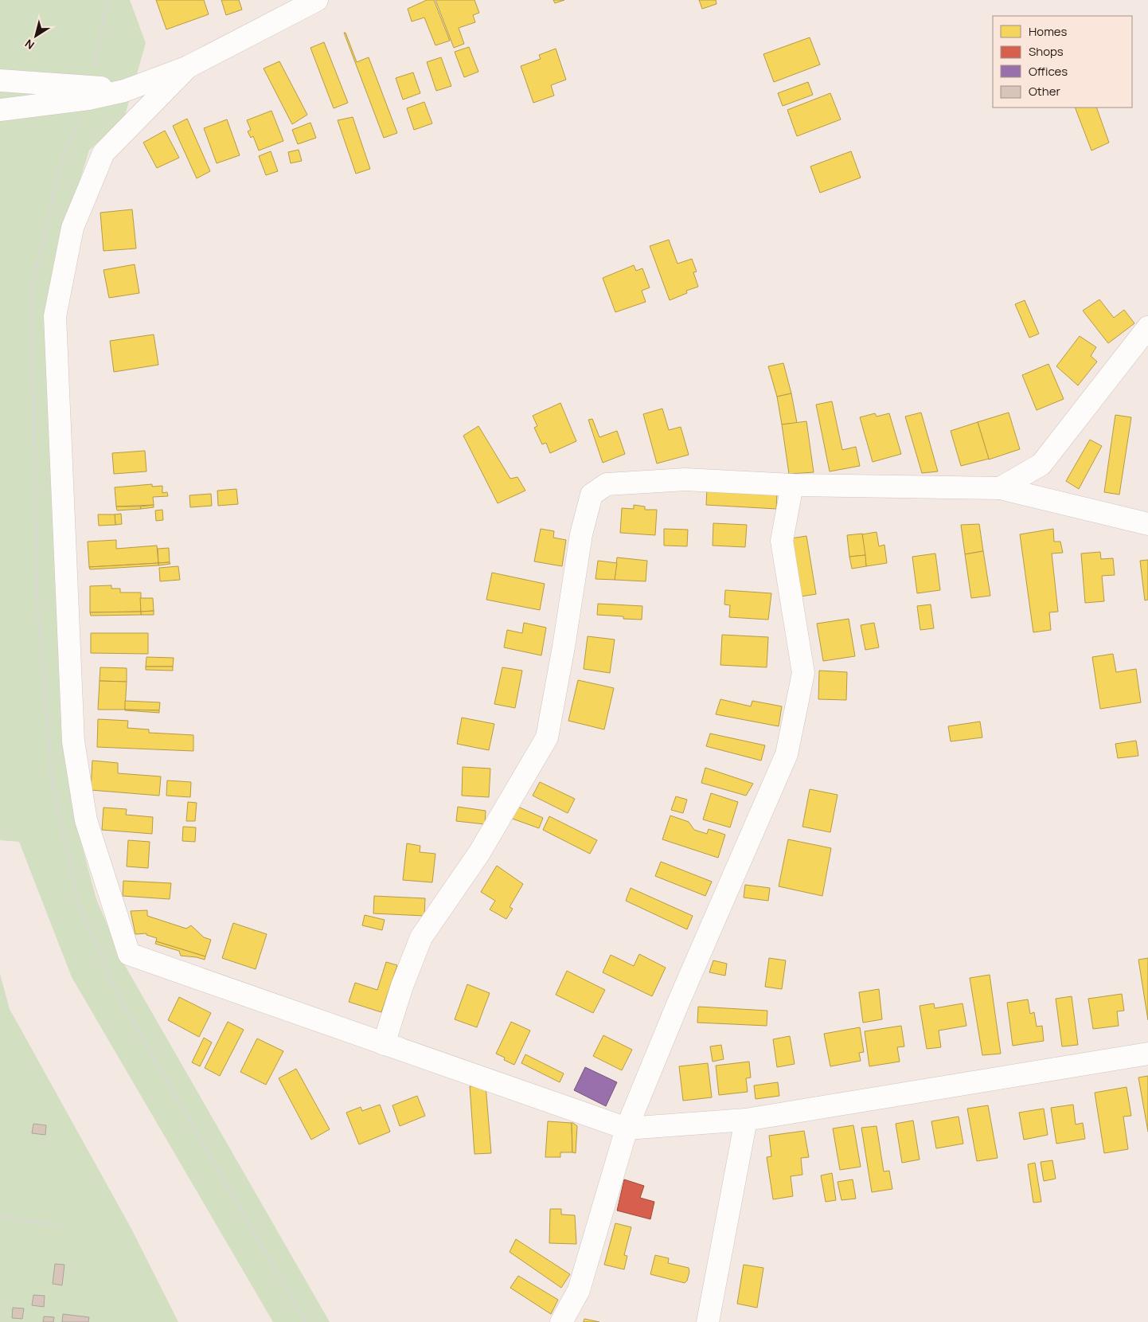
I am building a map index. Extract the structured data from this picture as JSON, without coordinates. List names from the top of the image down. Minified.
{"legend":["Homes","Shops","Offices","Other"],"north":"bottom left"}
